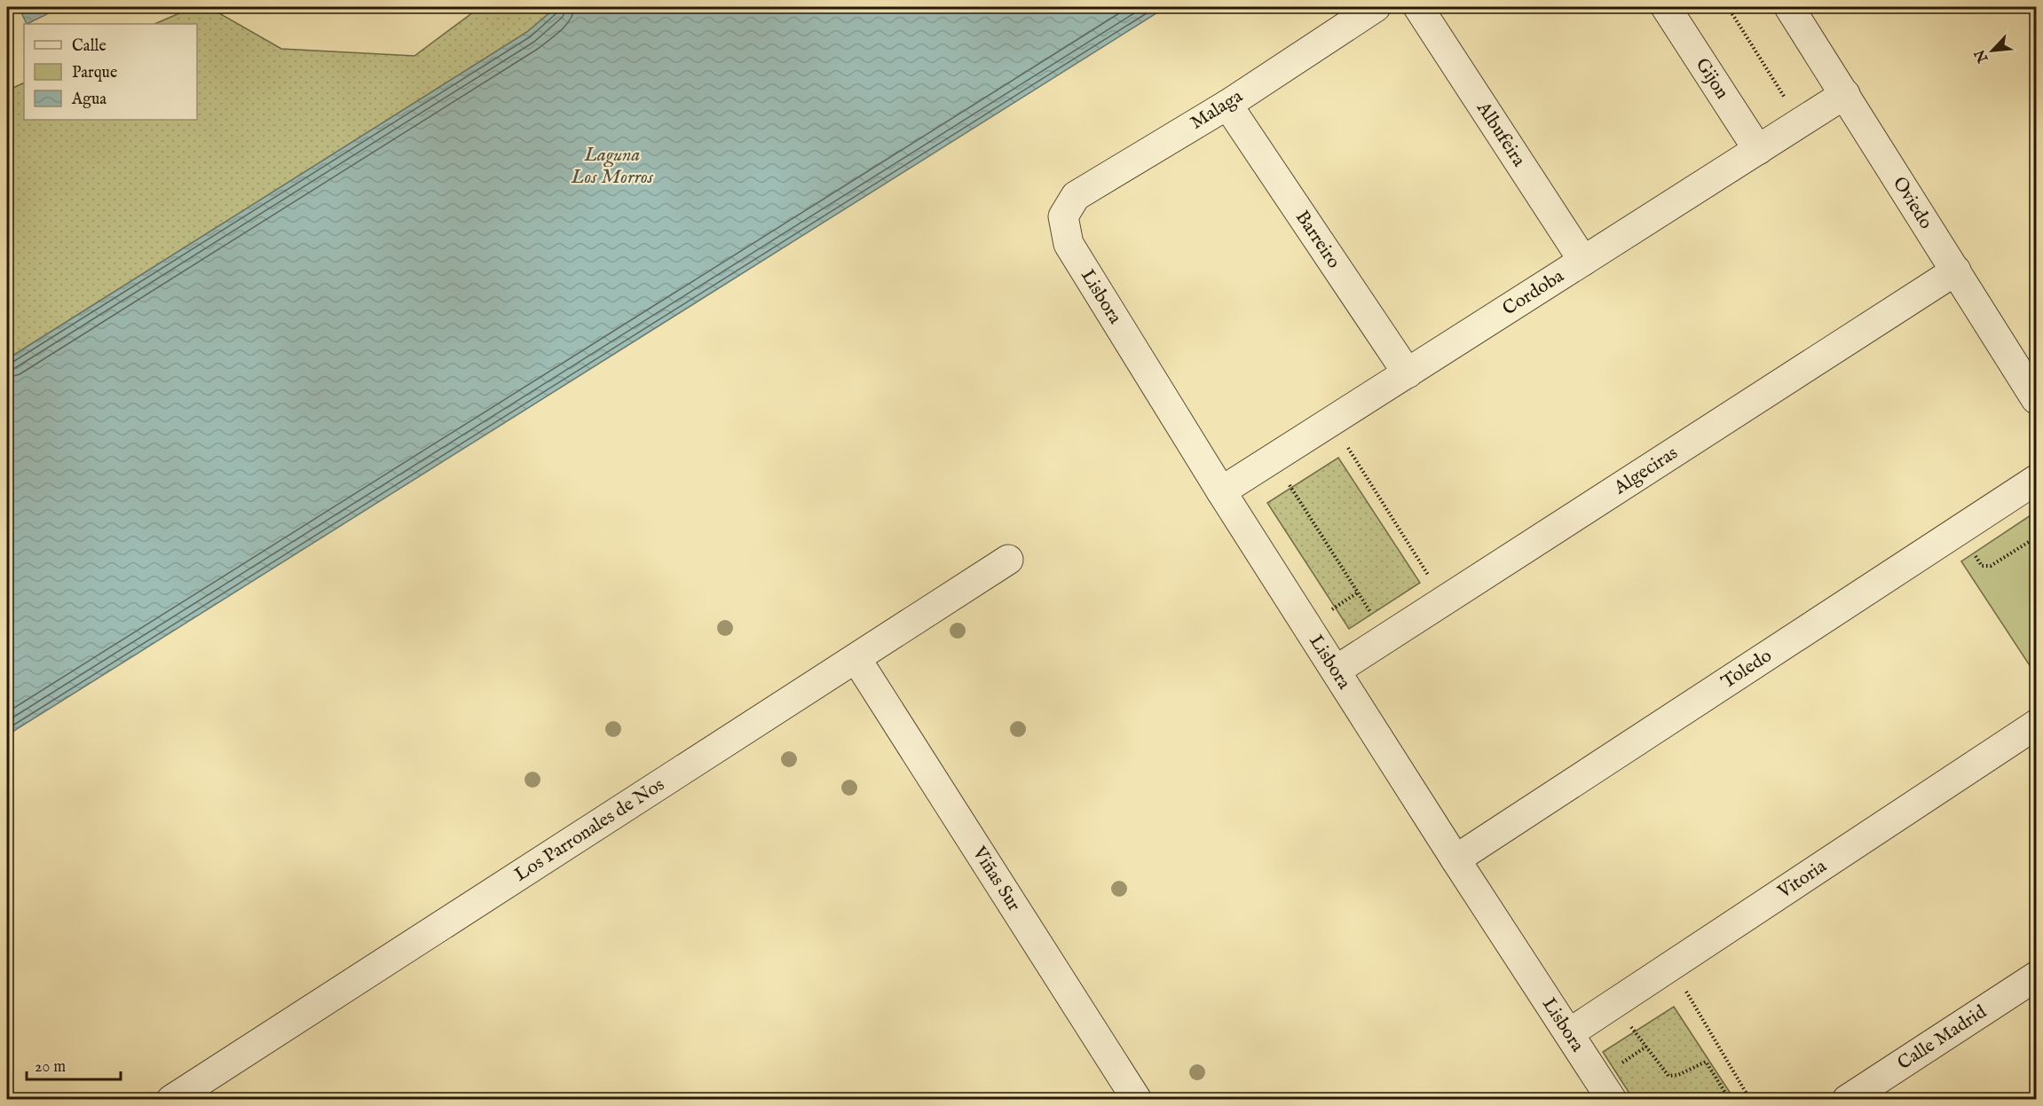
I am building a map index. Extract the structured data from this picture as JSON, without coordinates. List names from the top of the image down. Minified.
{"streets":{"street":["Gijon","Malaga","Albufeira","Oviedo","Barreiro","Cordoba","Lisbora","Algeciras","Toledo","Los Parronales de Nos","Viñas Sur","Vitoria","Calle Madrid"]},"crossings":[["Gijon","Cordoba"],["Malaga","Barreiro"],["Malaga","Lisbora"],["Albufeira","Cordoba"],["Oviedo","Cordoba"],["Oviedo","Algeciras"],["Barreiro","Cordoba"],["Cordoba","Lisbora"],["Lisbora","Algeciras"],["Lisbora","Toledo"],["Lisbora","Vitoria"],["Los Parronales de Nos","Viñas Sur"]],"water":["Laguna Los Morros"],"legend":["Calle","Parque","Agua"],"scale_bar":"20 m","north":"bottom left"}
